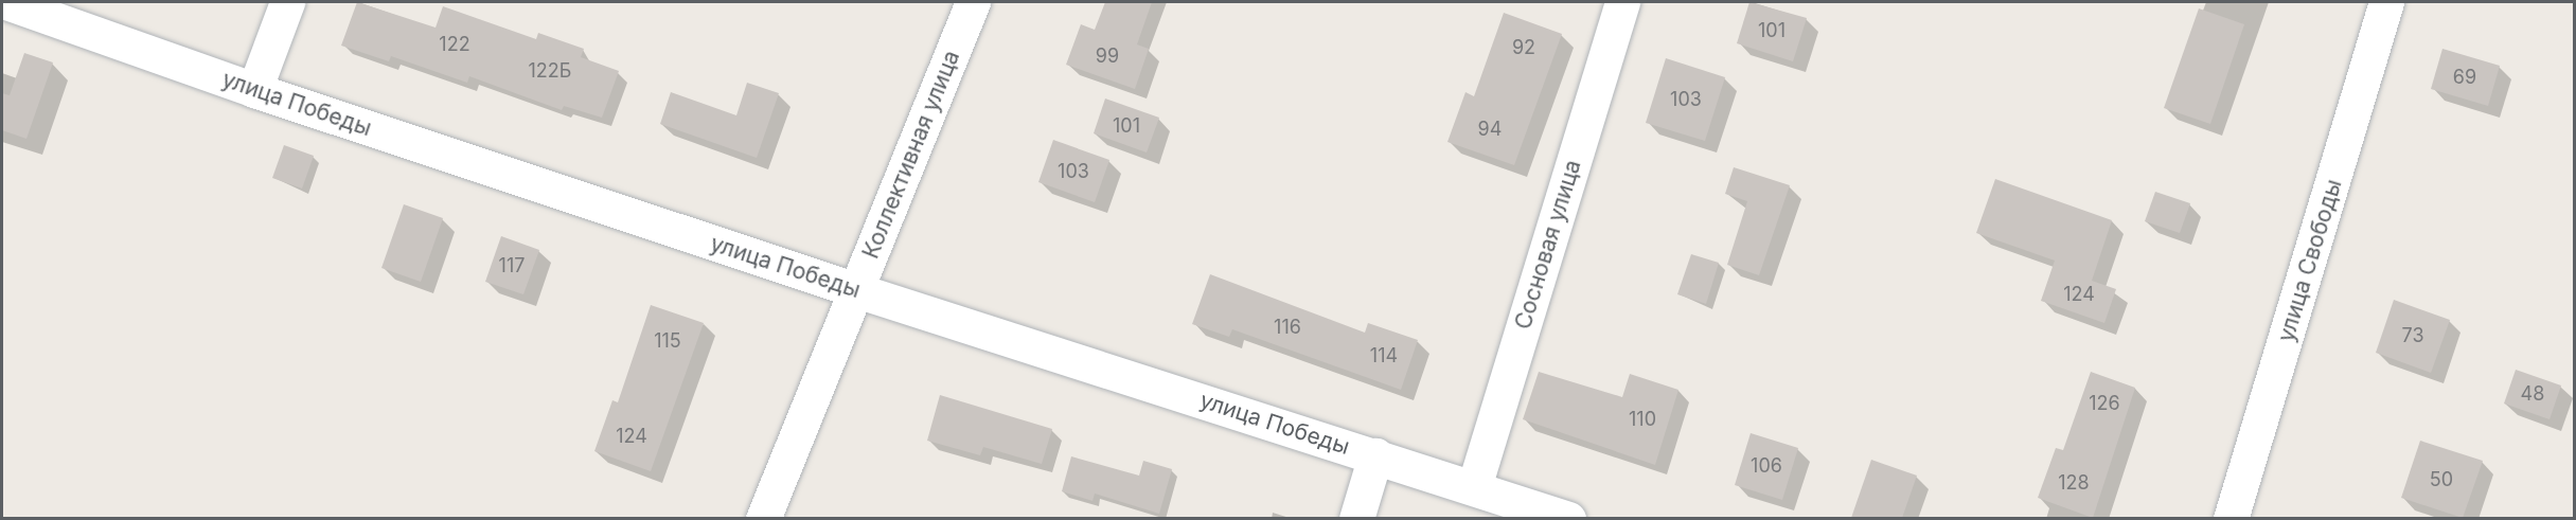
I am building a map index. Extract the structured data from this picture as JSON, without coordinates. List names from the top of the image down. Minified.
{"streets":{"street":["улица Победы","Коллективная улица","Сосновая улица","улица Свободы"]},"crossings":[["улица Победы","Коллективная улица"],["улица Победы","Сосновая улица"]],"house_numbers":["101","122","92","99","122Б","69","103","101","94","103","117","124","116","73","115","114","48","126","110","124","106","50","128"]}
